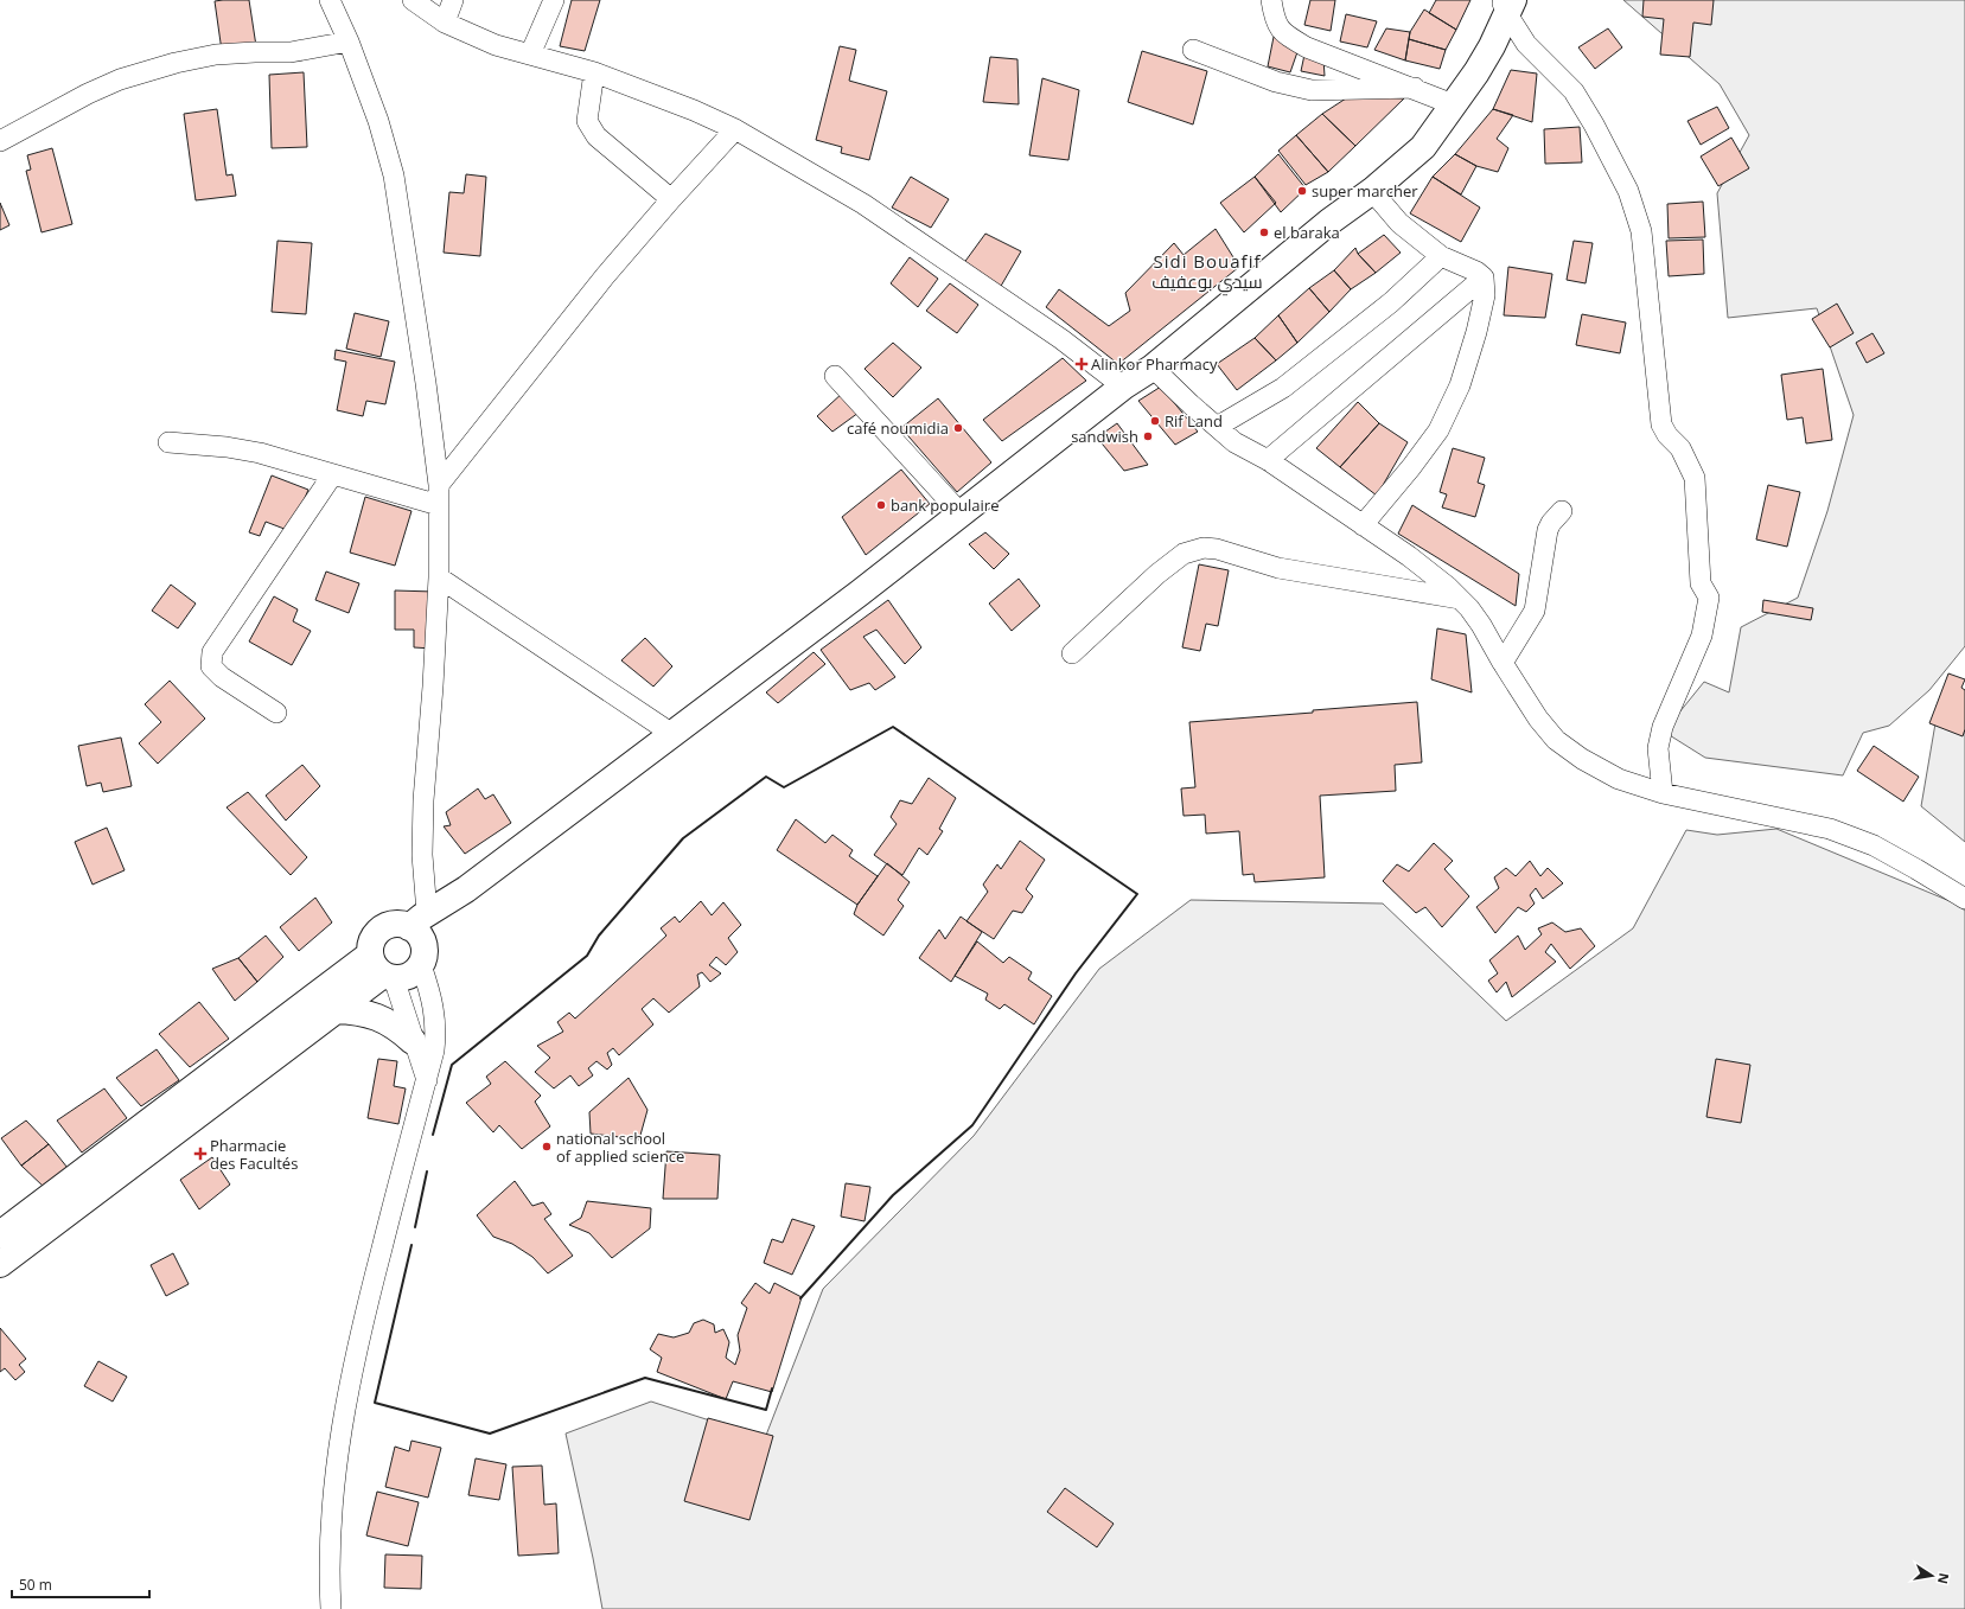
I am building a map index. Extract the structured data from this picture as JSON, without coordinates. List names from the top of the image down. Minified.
{"districts":["Sidi Bouafif سيدي بوعفيف"],"places":{"other":["super marcher","el baraka","Rif Land","café noumidia","sandwish","bank populaire","national school of applied science"],"health":["Alinkor Pharmacy","Pharmacie des Facultés"]},"scale_bar":"50 m","north":"right"}
